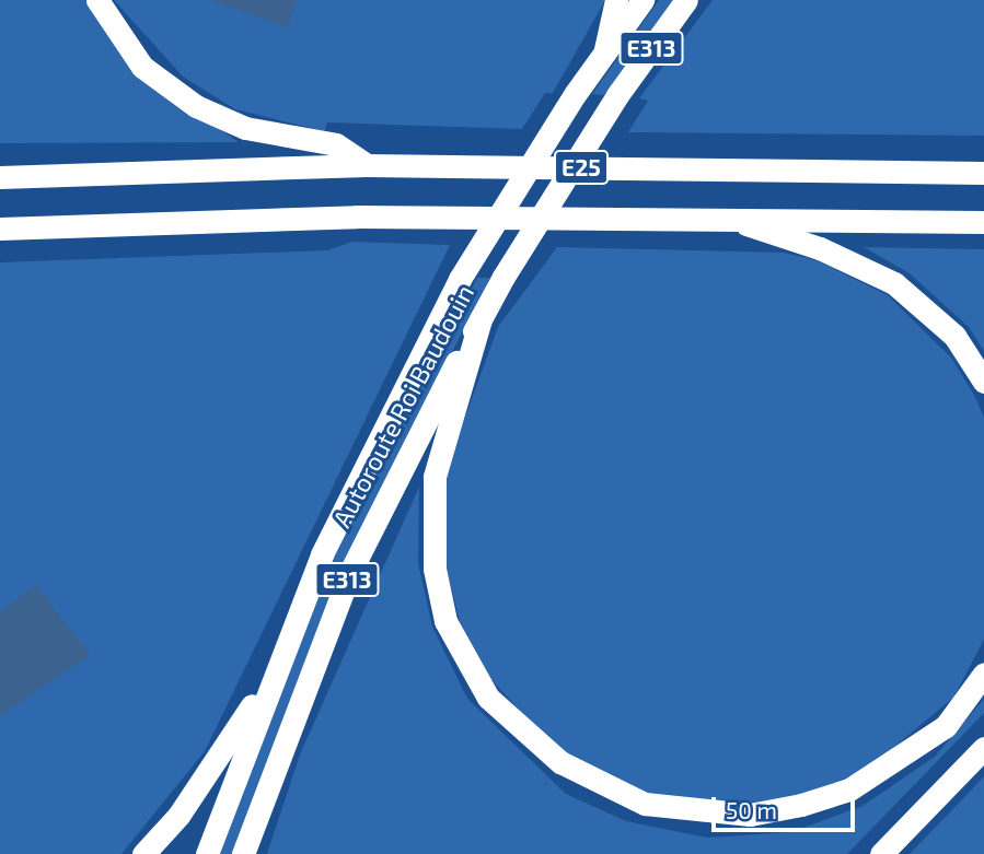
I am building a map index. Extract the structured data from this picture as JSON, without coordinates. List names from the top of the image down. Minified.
{"streets":{"highway":["E313","E25","Autoroute Roi Baudouin"]},"scale_bar":"50 m"}
